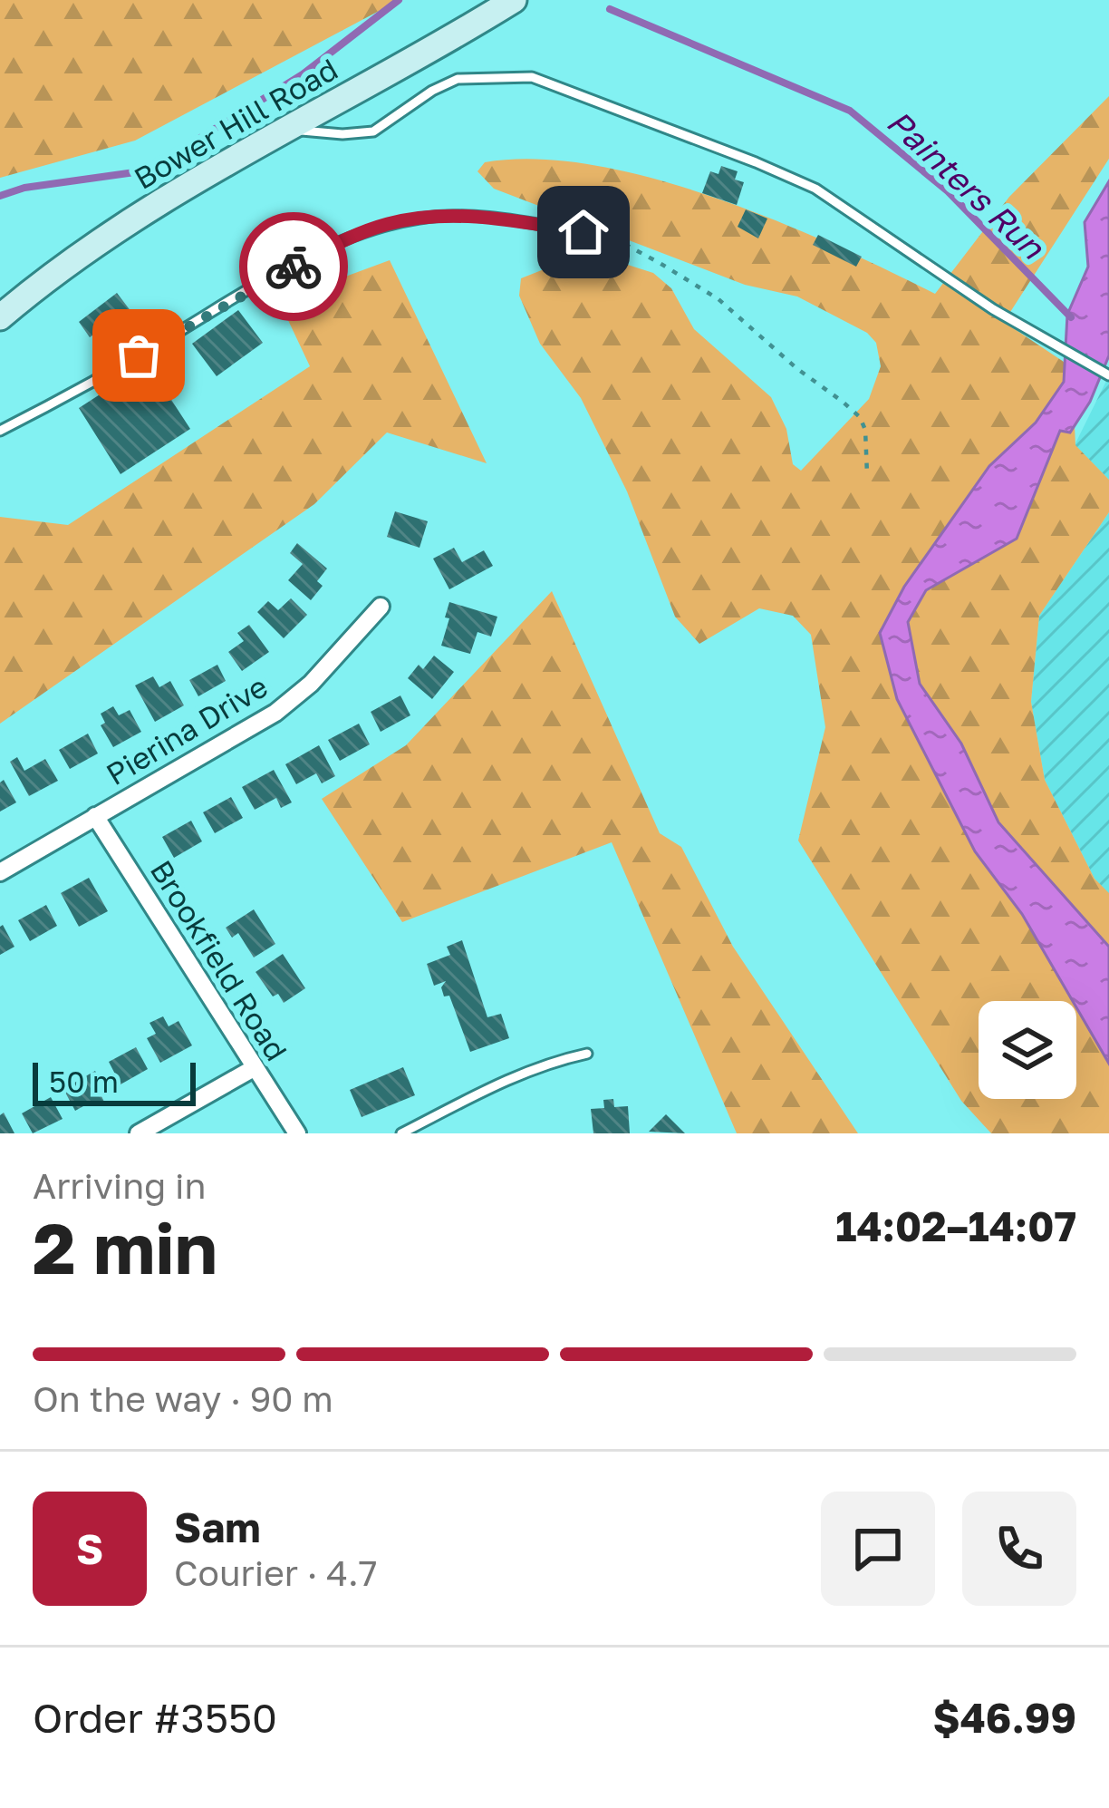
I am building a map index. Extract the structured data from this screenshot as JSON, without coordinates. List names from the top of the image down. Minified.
{"streets":{"main road":["Bower Hill Road"],"street":["Pierina Drive","Brookfield Road"]},"crossings":[["Pierina Drive","Brookfield Road"]],"water":["Painters Run"],"scale_bar":"50 m","page":{"scale":"50 m","heading":["2 min","Arriving in","14:02–14:07"],"panel":["Sam","Courier · 4.7","Order #3550","$46.99"],"bar":"On the way · 90 m","round":"S"}}
